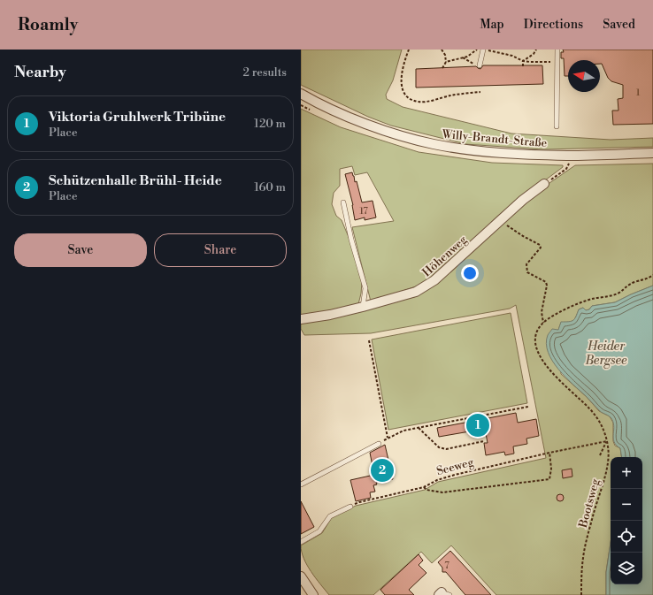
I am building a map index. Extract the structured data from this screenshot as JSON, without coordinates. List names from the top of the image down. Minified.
{"streets":{"street":["Willy-Brandt-Straße","Höhenweg"],"path":["Seeweg","Bootsweg"]},"crossings":[["Seeweg","Bootsweg"]],"water":["Heider Bergsee"],"house_numbers":["1","17","7"],"north":"left","page":{"header":"Roamly","nav":["Map","Directions","Saved"],"heading":["Nearby","2 results"],"list":[{"mark":"1","name":"Viktoria Gruhlwerk Tribüne","note":"Place","value":"120 m"},{"mark":"2","name":"Schützenhalle Brühl- Heide","note":"Place","value":"160 m"}],"buttons":["Save","Share"],"pins":["1","2"],"map_buttons":["+","−"]}}
